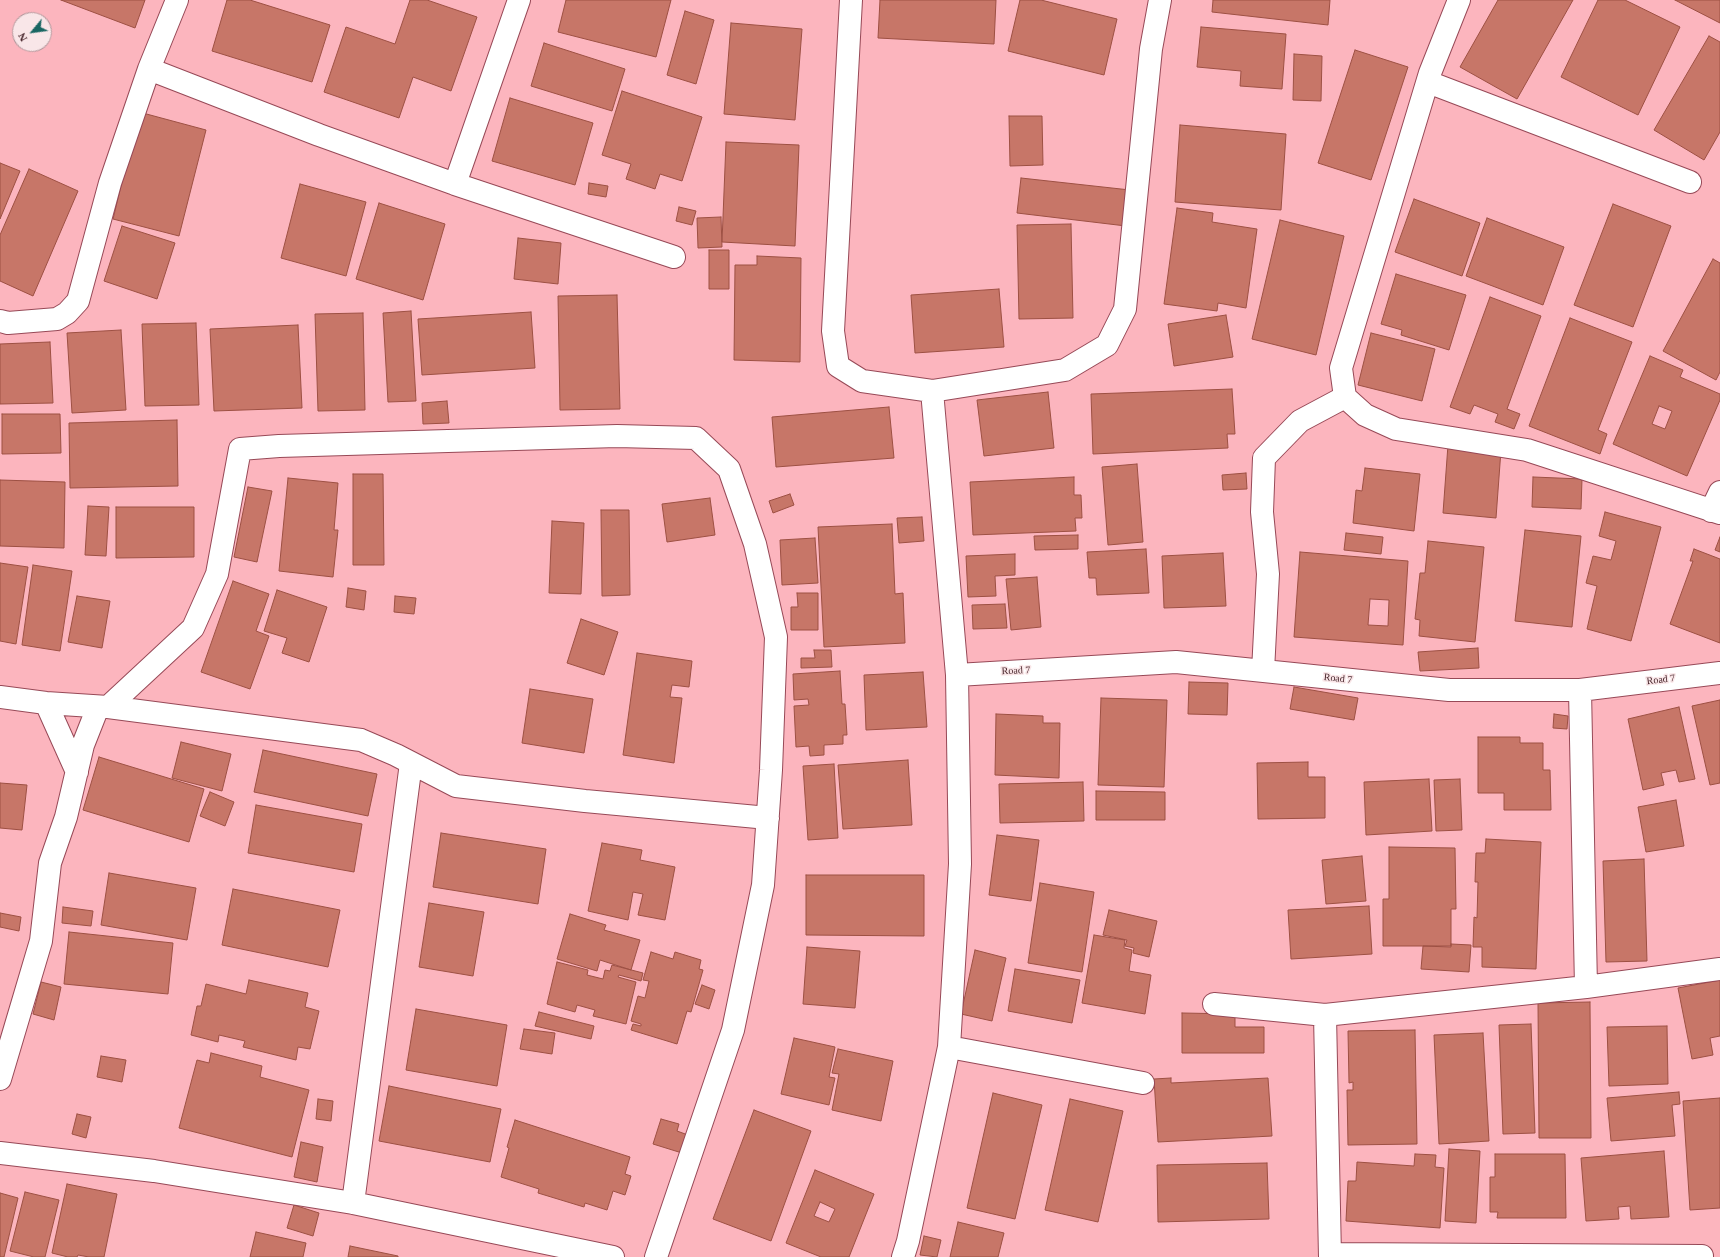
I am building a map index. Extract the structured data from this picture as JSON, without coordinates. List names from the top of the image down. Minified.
{"streets":{"street":["Road 7"]},"north":"bottom left"}
